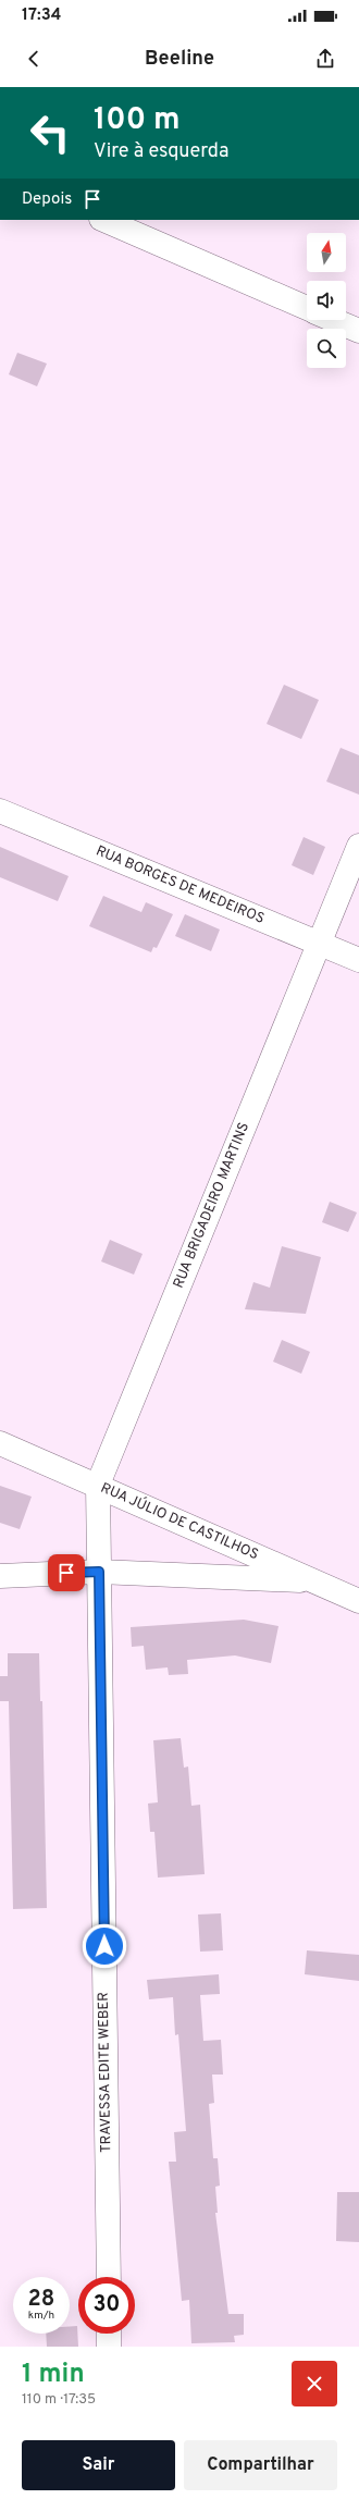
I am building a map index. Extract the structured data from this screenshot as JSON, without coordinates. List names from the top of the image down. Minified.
{"streets":{"street":["RUA BORGES DE MEDEIROS","RUA BRIGADEIRO MARTINS","RUA JÚLIO DE CASTILHOS","TRAVESSA EDITE WEBER"]},"crossings":[["RUA BORGES DE MEDEIROS","RUA BRIGADEIRO MARTINS"],["RUA BRIGADEIRO MARTINS","RUA JÚLIO DE CASTILHOS"],["RUA BRIGADEIRO MARTINS","TRAVESSA EDITE WEBER"]],"north":"top","page":{"status":"17:34","header":"Beeline","turn":["100 m","Vire à esquerda"],"then":"Depois","speed":"28 km/h","limit":"30","heading":["1 min","110 m · 17:35"],"buttons":["Sair","Compartilhar"]}}
